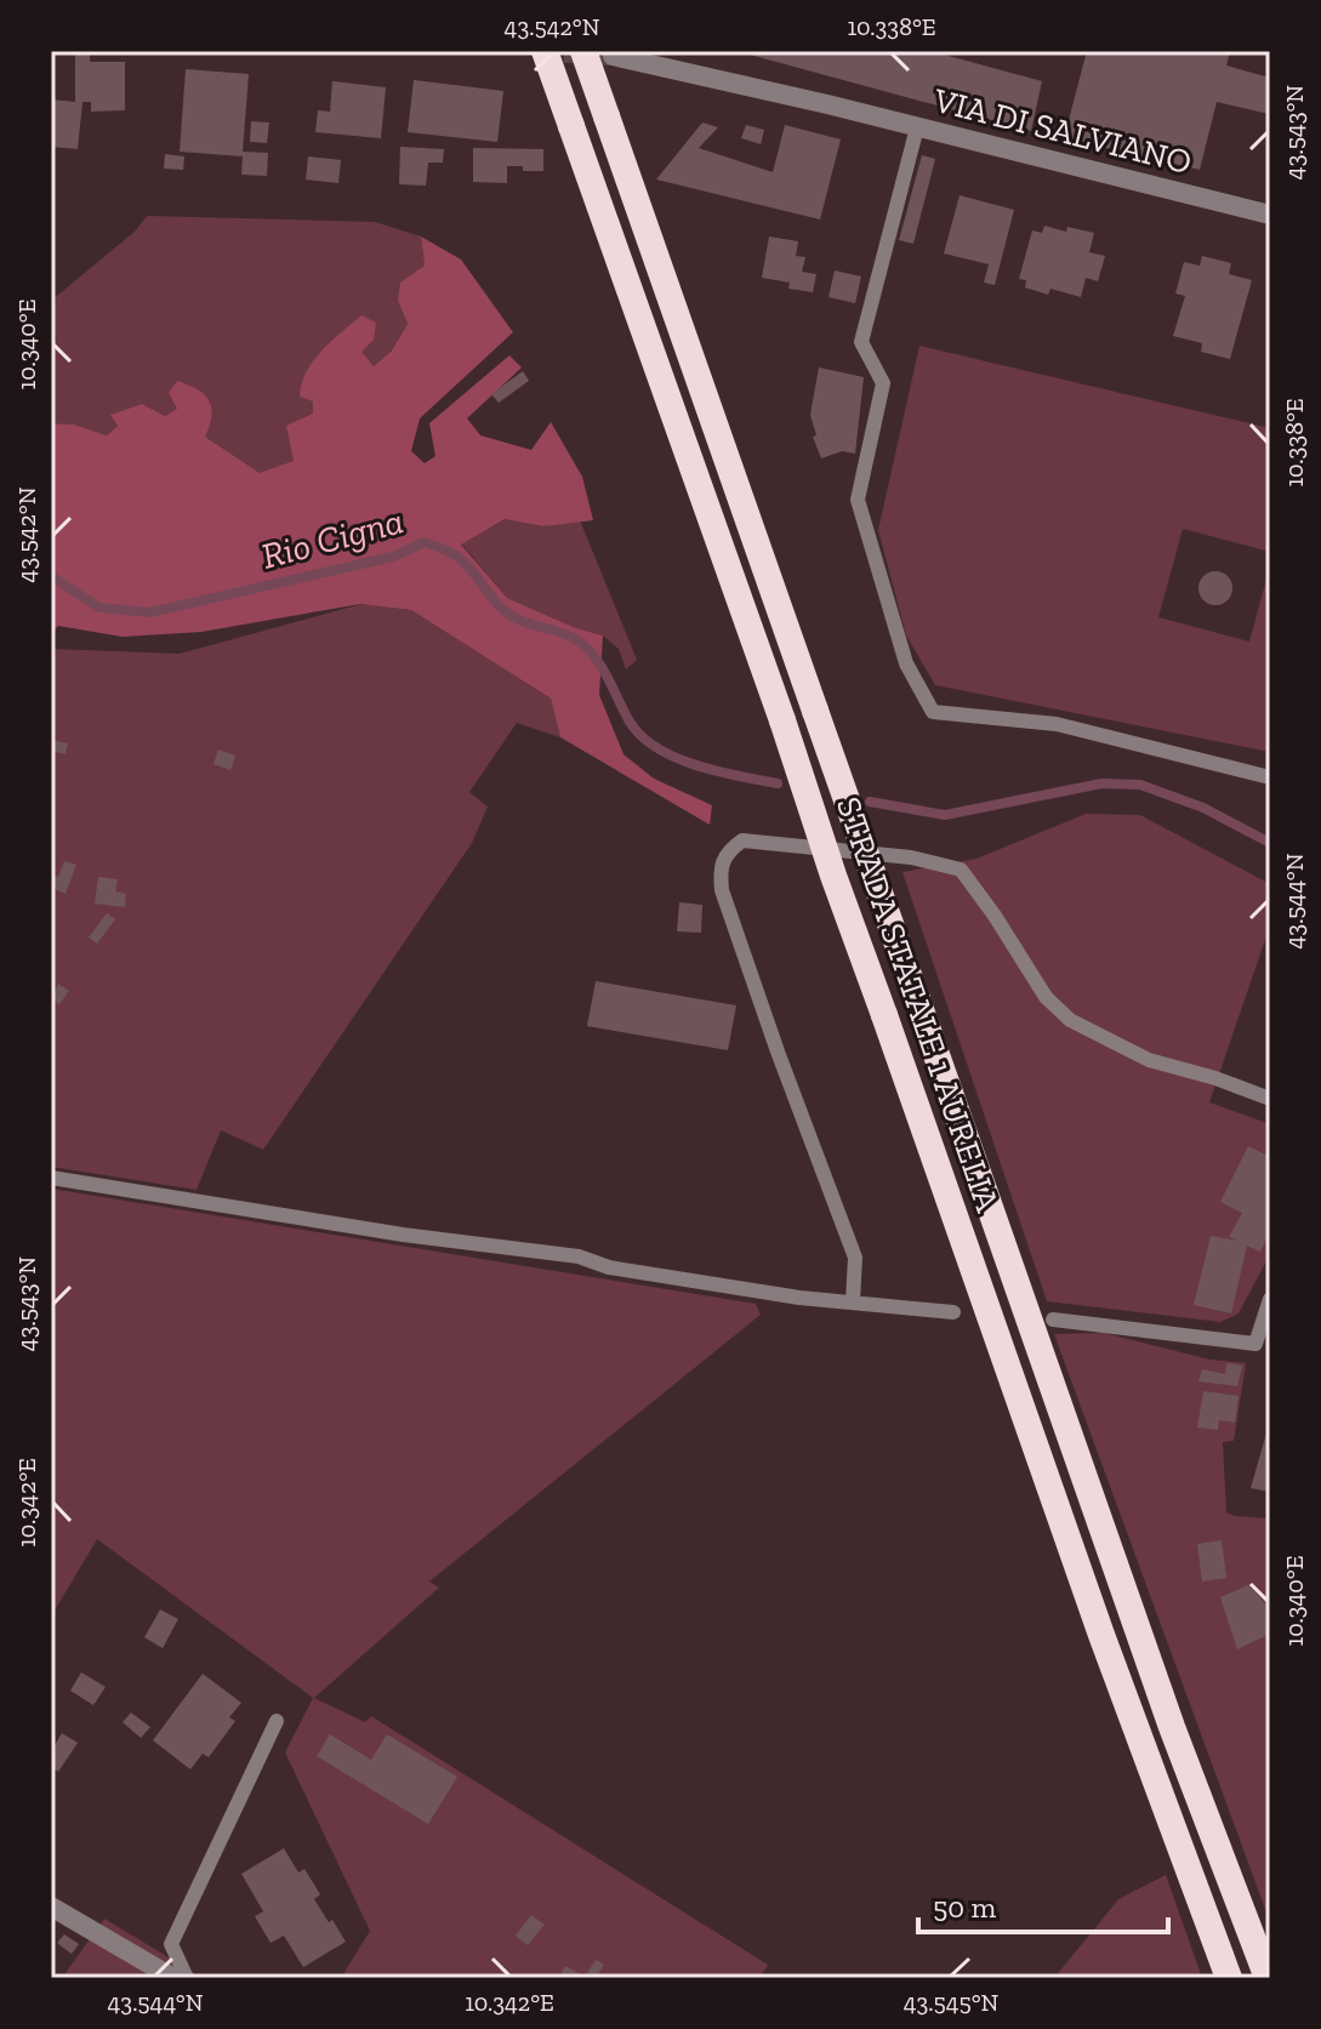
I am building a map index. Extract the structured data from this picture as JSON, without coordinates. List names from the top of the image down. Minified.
{"streets":{"highway":["STRADA STATALE 1 AURELIA"],"street":["VIA DI SALVIANO"]},"water":["Rio Cigna"],"scale_bar":"50 m","coordinates":["43.542°N","10.338°E","43.543°N","10.340°E","43.544°N","10.342°E","43.545°N"]}
